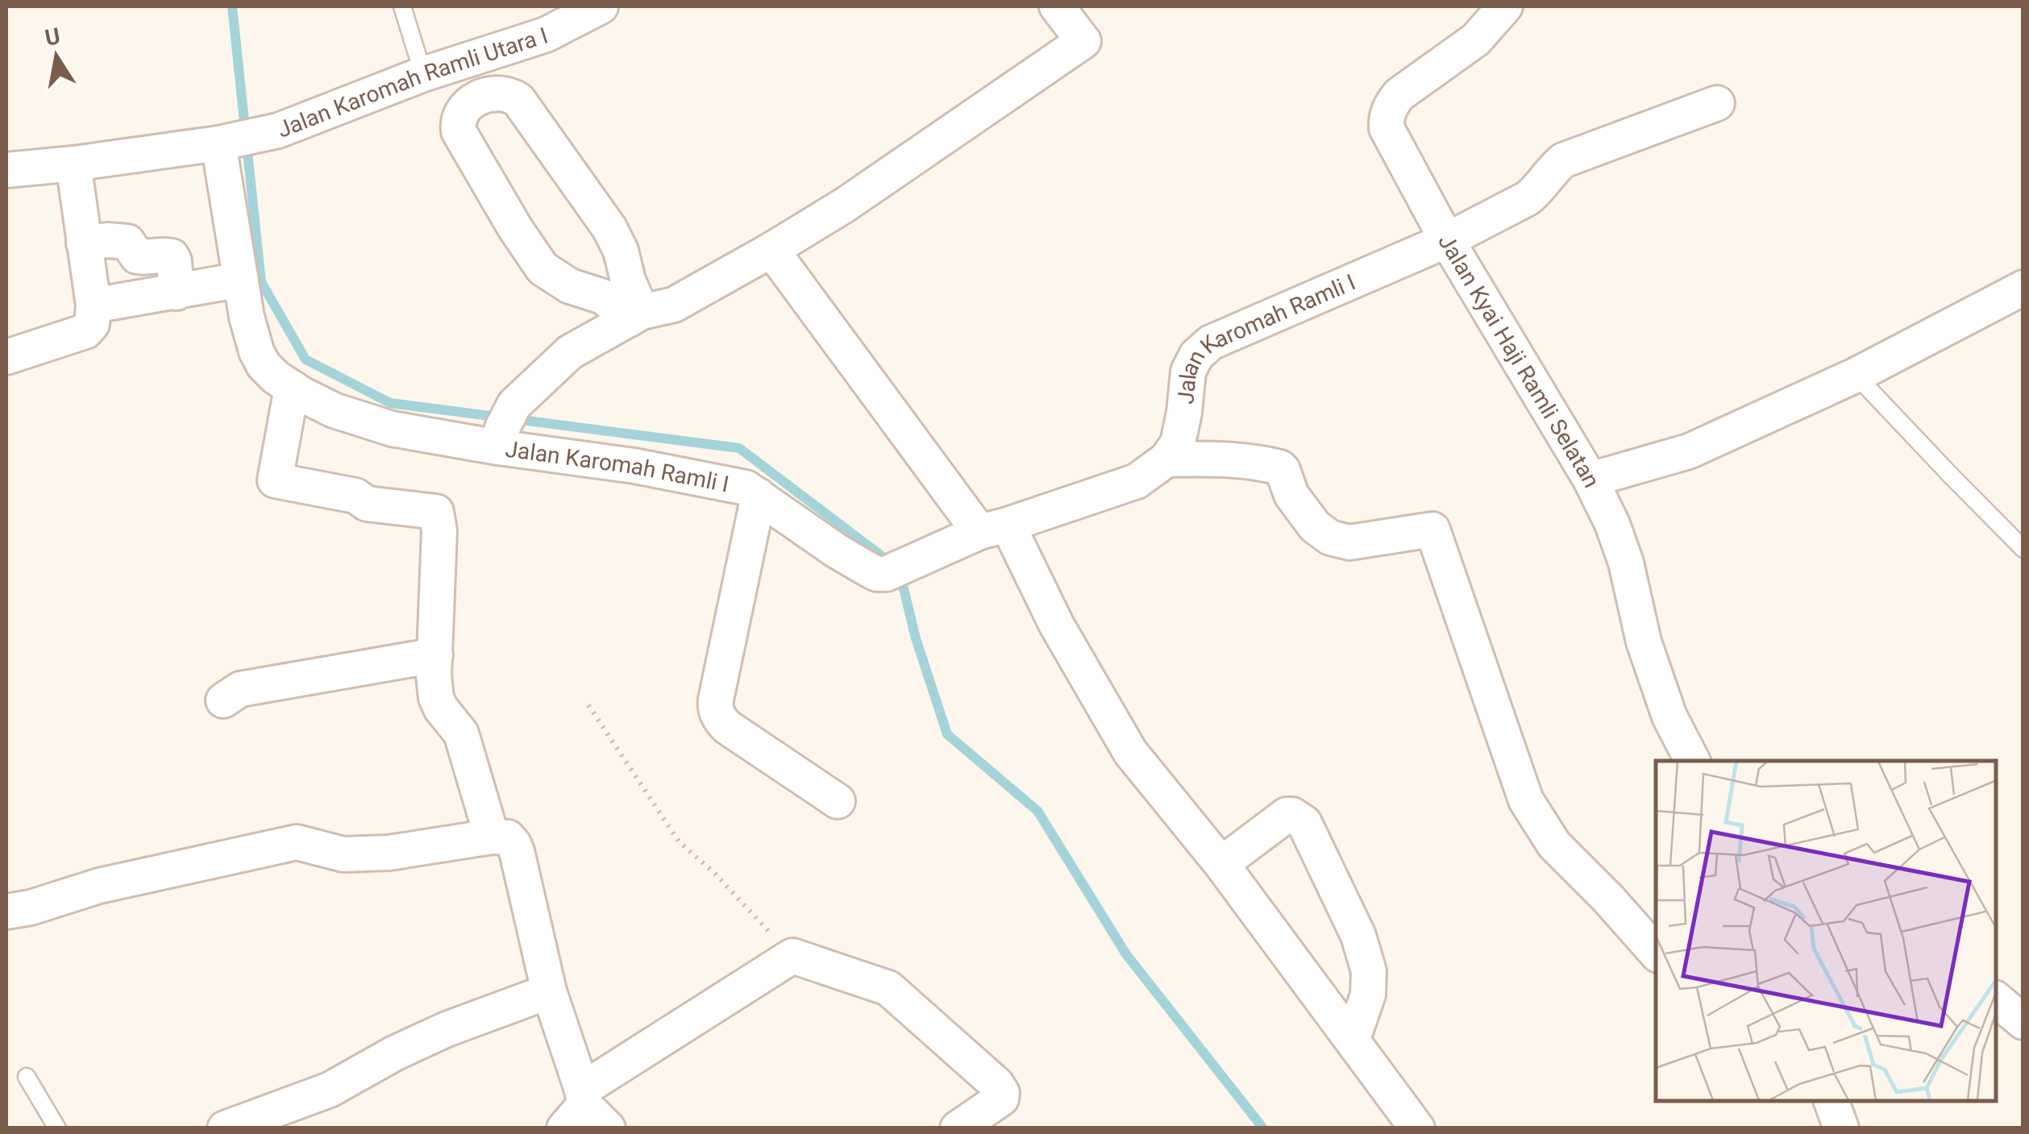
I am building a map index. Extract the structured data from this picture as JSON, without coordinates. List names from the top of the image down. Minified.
{"streets":{"street":["Jalan Karomah Ramli Utara I","Jalan Karomah Ramli I","Jalan Kyai Haji Ramli Selatan"]},"crossings":[["Jalan Karomah Ramli Utara I","Jalan Karomah Ramli I"],["Jalan Karomah Ramli I","Jalan Kyai Haji Ramli Selatan"]],"north":"top"}
